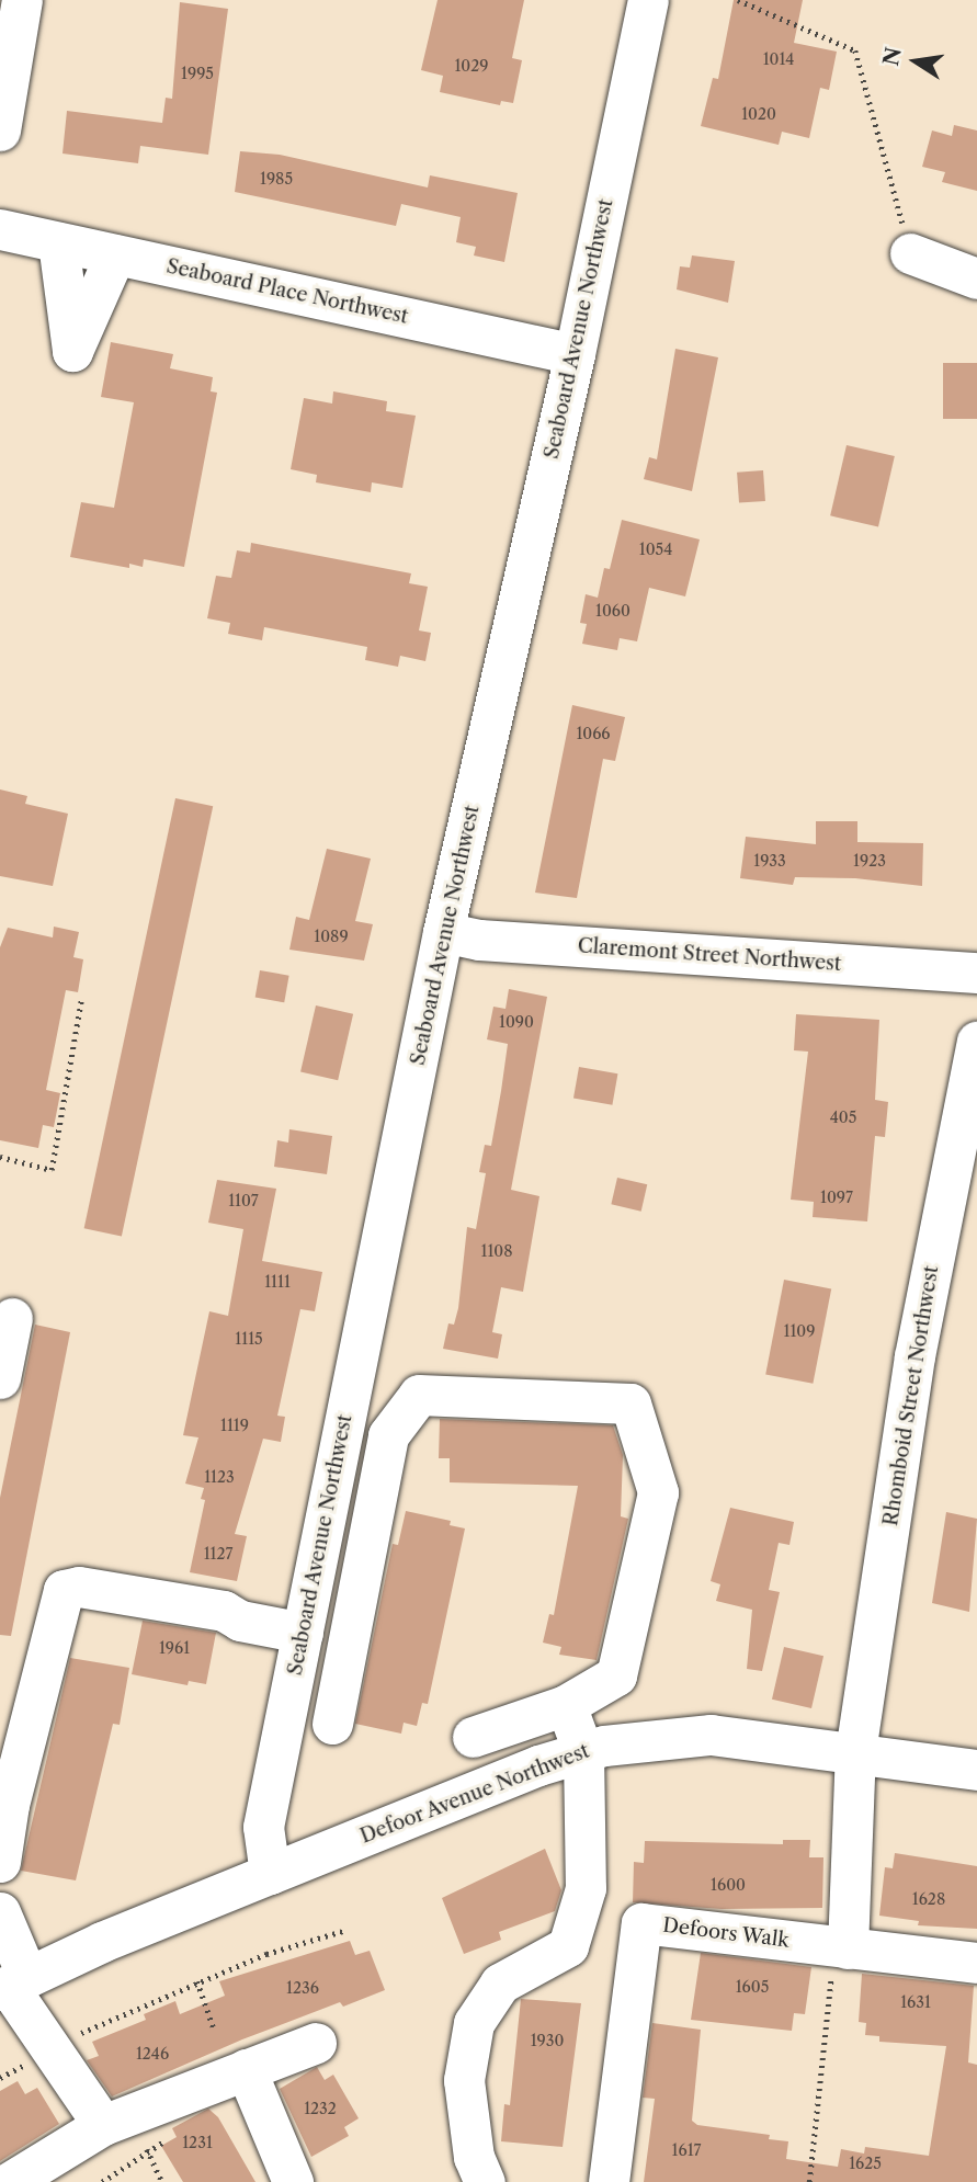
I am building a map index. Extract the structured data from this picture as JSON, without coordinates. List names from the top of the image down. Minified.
{"streets":{"street":["Seaboard Place Northwest","Seaboard Avenue Northwest","Claremont Street Northwest","Rhomboid Street Northwest","Defoor Avenue Northwest","Defoors Walk"]},"crossings":[["Seaboard Place Northwest","Seaboard Avenue Northwest"],["Seaboard Avenue Northwest","Claremont Street Northwest"],["Seaboard Avenue Northwest","Defoor Avenue Northwest"],["Rhomboid Street Northwest","Defoor Avenue Northwest"],["Rhomboid Street Northwest","Defoors Walk"]],"house_numbers":["1014","1029","1995","1020","1985","1054","1060","1066","1933","1923","1089","1090","405","1097","1107","1108","1111","1109","1115","1119","1123","1127","1961","1600","1628","1605","1236","1631","1930","1246","1232","1231","1617","1625"],"north":"left"}
